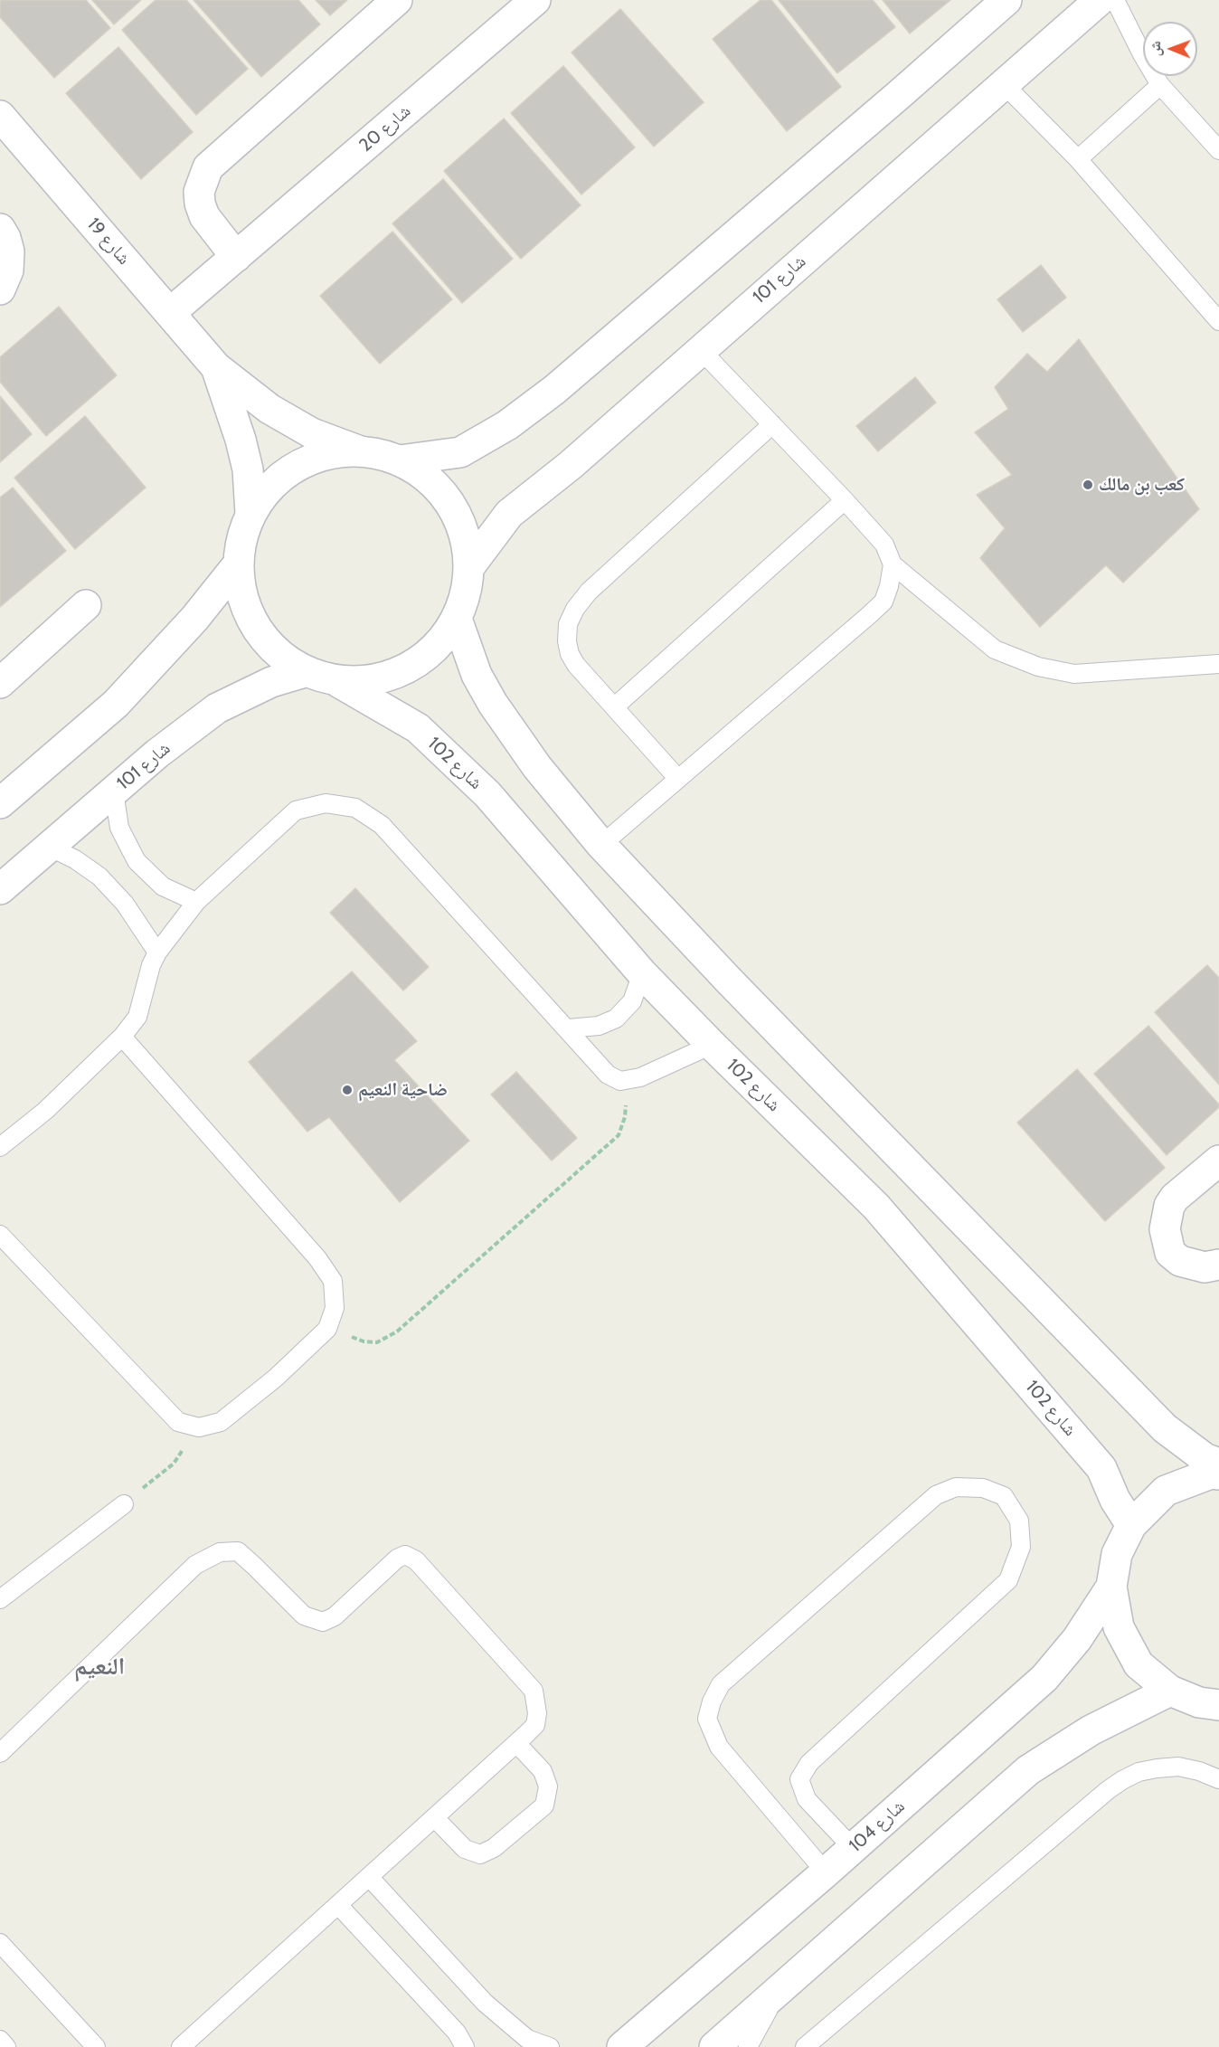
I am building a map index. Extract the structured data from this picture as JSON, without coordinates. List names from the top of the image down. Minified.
{"streets":{"street":["شارع 20","شارع 19","شارع 101","شارع 102","شارع 104"]},"crossings":[["شارع 20","شارع 19"]],"districts":["النعيم"],"places":["كعب بن مالك","ضاحية النعيم"],"north":"left"}
